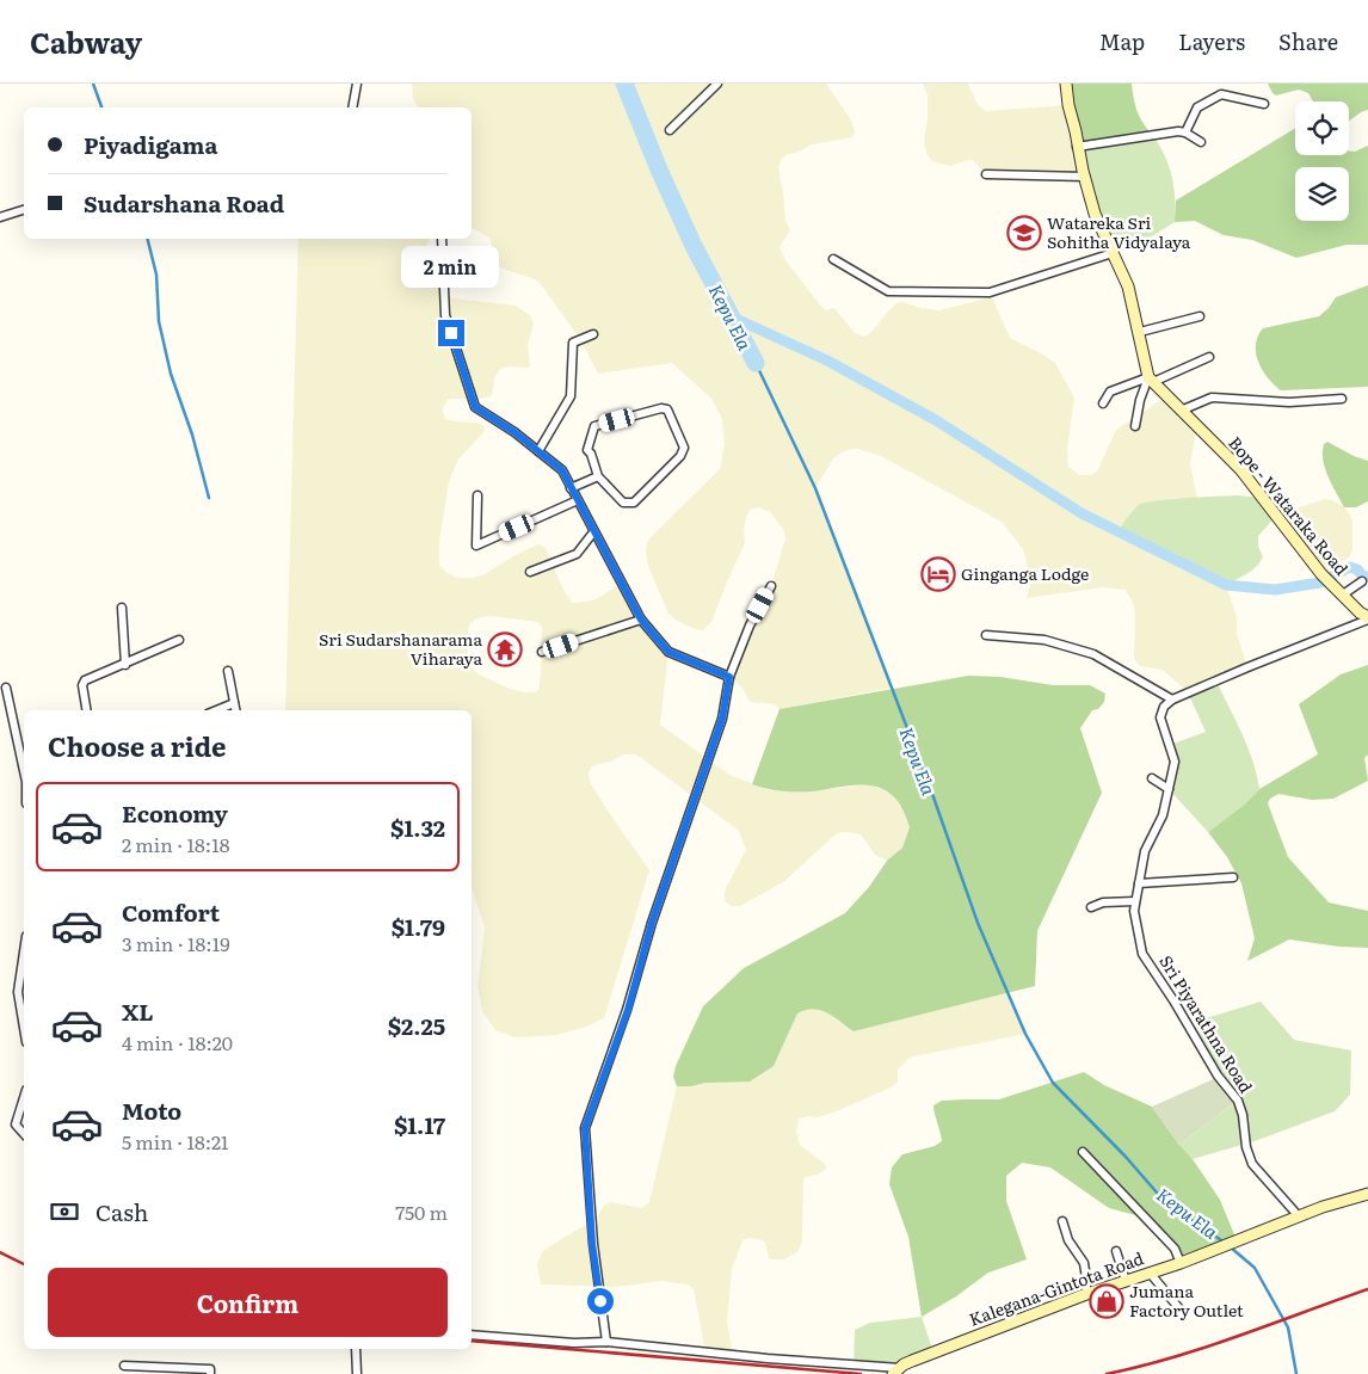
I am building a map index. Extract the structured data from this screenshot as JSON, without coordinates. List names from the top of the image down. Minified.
{"streets":{"street":["Bope - Wataraka Road","Sri Piyarathna Road","Kalegana-Gintota Road"]},"crossings":[["Sri Piyarathna Road","Kalegana-Gintota Road"]],"water":["Kepu Ela"],"places":{"school or university":["Watareka Sri Sohitha Vidyalaya"],"hotel":["Ginganga Lodge"],"temple":["Sri Sudarshanarama Viharaya"],"shop":["Jumana Factory Outlet"]},"page":{"header":"Cabway","nav":["Map","Layers","Share"],"banner":["Piyadigama","Sudarshana Road"],"bubble":"2 min","heading":"Choose a ride","list":[{"name":"Economy","note":"2 min · 18:18","value":"$1.32"},{"name":"Comfort","note":"3 min · 18:19","value":"$1.79"},{"name":"XL","note":"4 min · 18:20","value":"$2.25"},{"name":"Moto","note":"5 min · 18:21","value":"$1.17"}],"pay":["Cash","750 m"],"buttons":"Confirm"}}
